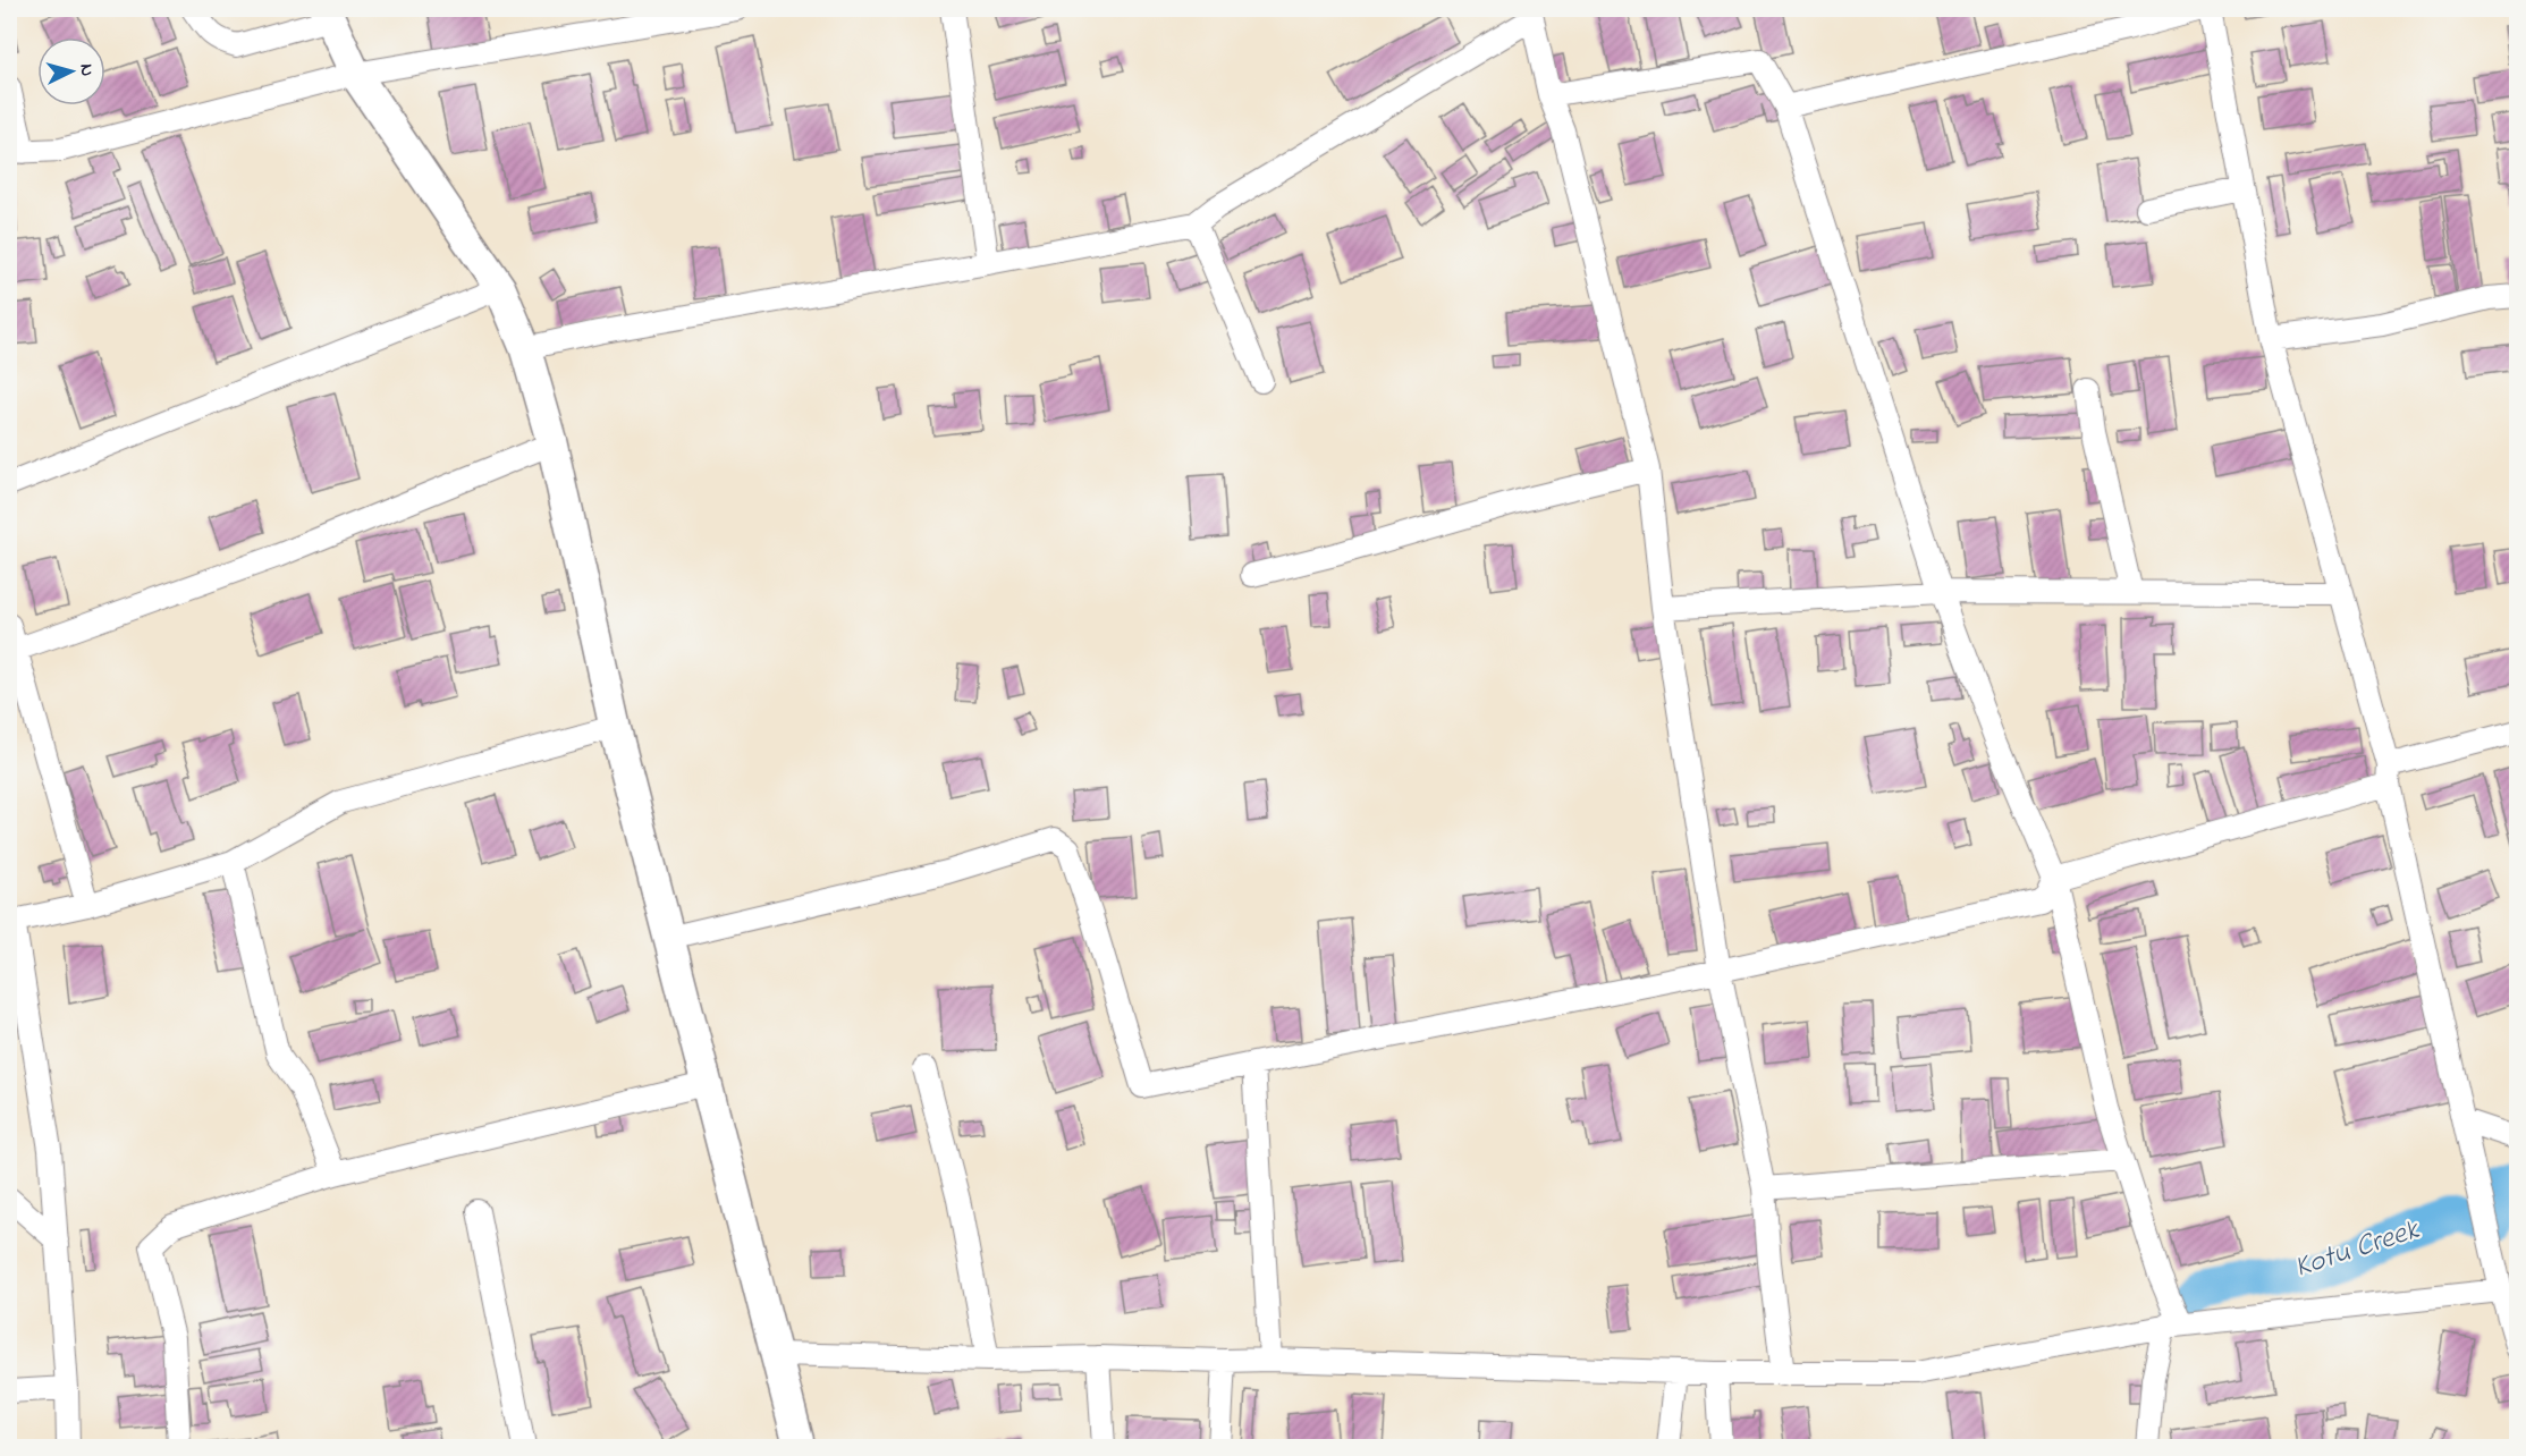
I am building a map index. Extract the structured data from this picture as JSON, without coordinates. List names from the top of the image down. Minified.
{"water":["Kotu Creek"],"north":"right"}
